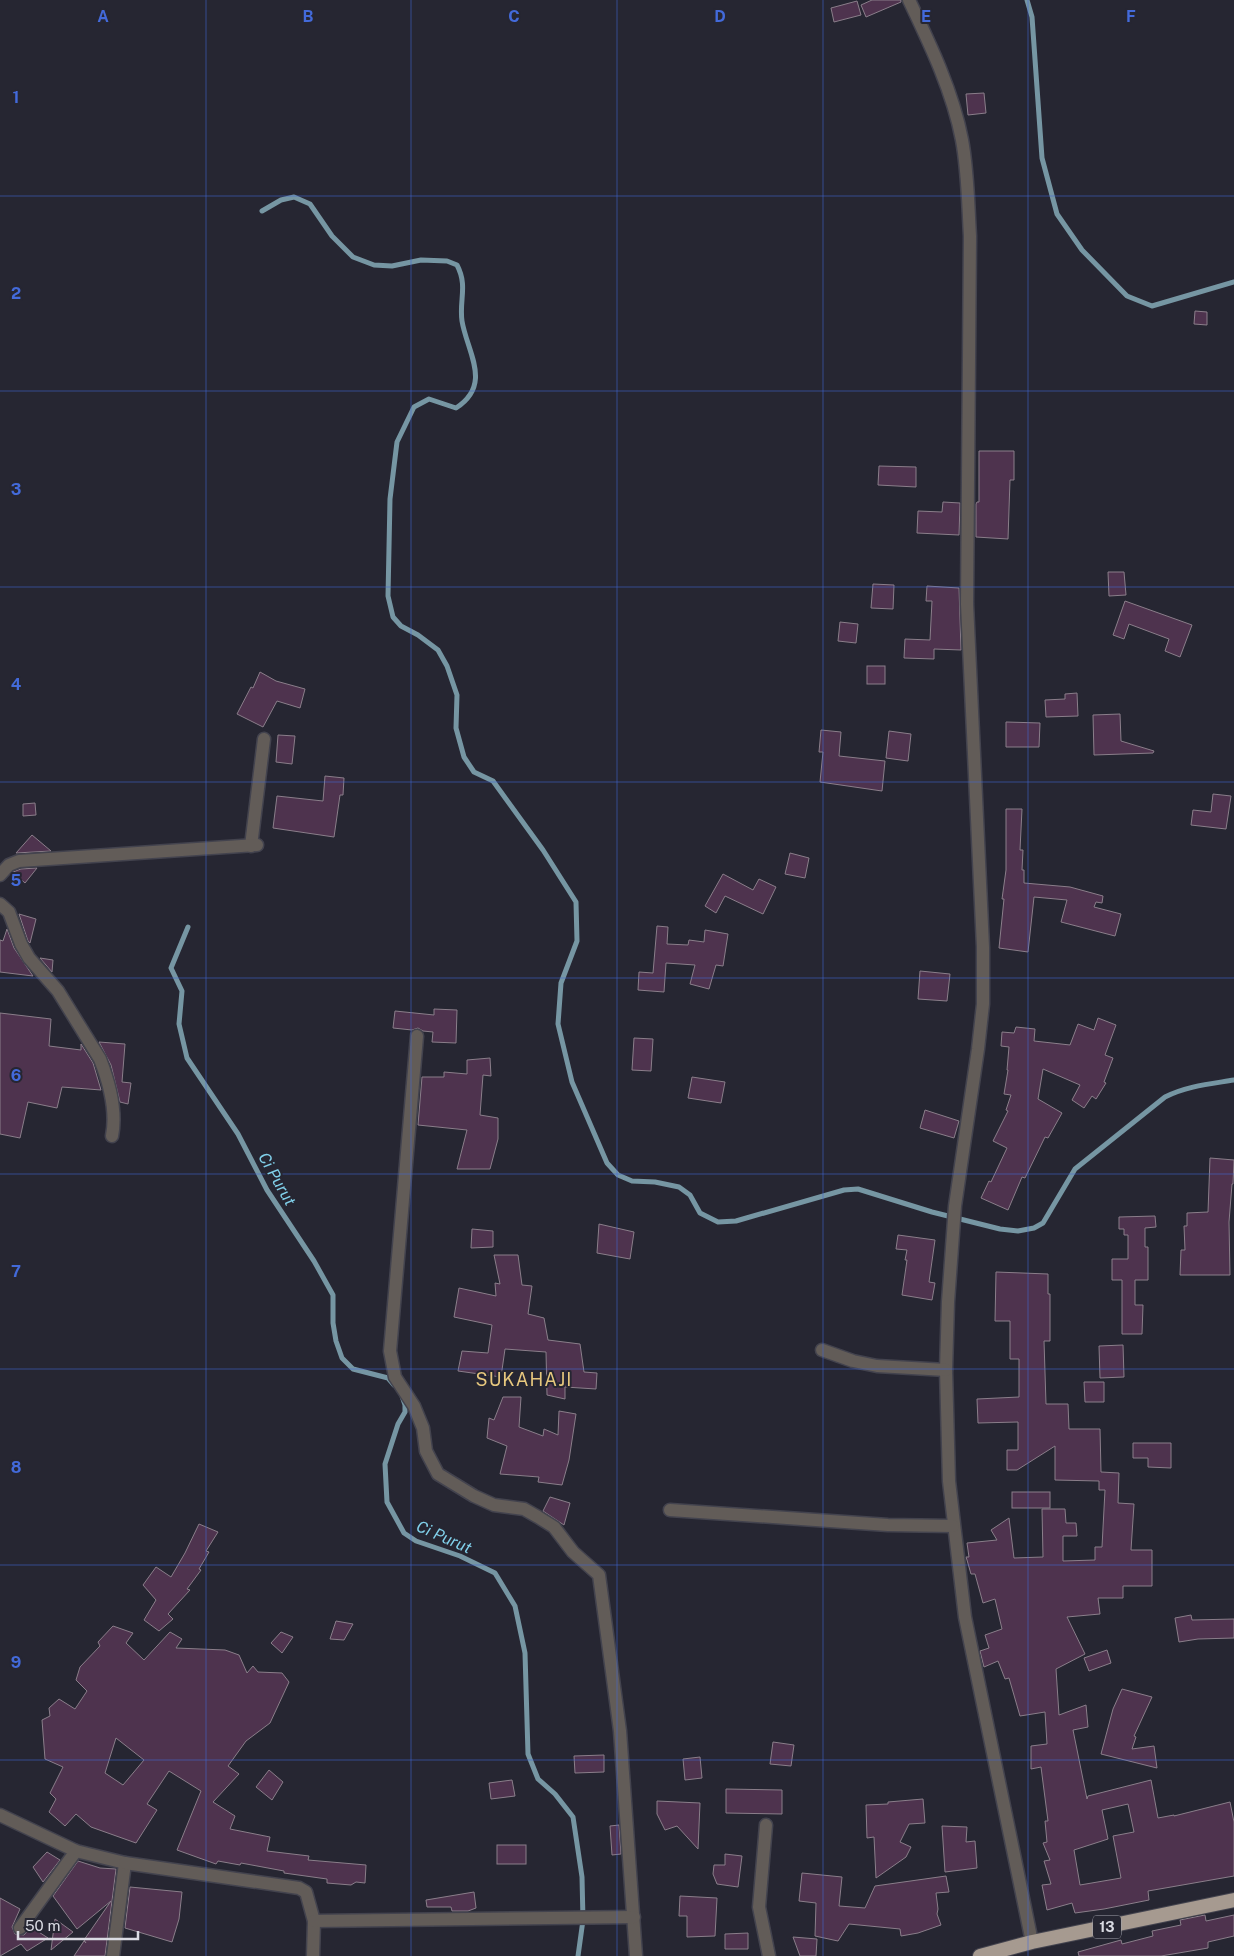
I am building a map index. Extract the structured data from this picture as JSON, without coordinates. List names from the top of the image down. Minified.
{"streets":{"highway":["13"]},"districts":["SUKAHAJI"],"water":["Ci Purut"],"scale_bar":"50 m","grid":{"columns":["A","B","C","D","E","F"],"rows":["1","2","3","4","5","6","7","8","9"]}}
